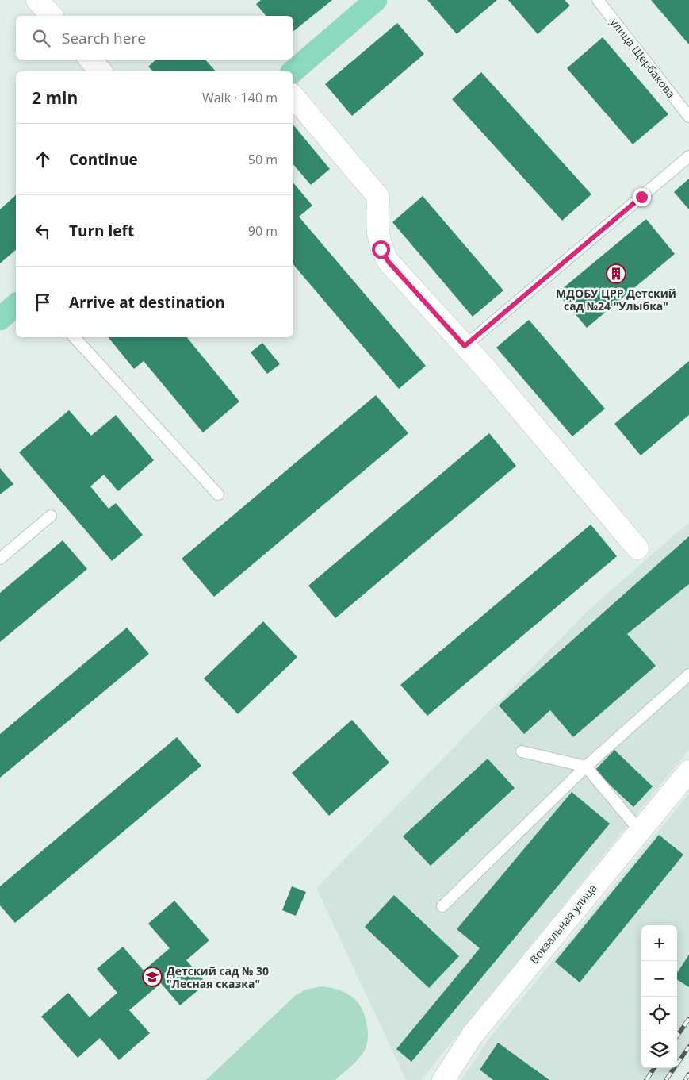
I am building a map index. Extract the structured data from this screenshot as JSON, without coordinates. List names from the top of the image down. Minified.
{"streets":{"street":["Вокзальная улица"],"lane":["улица Щербакова"]},"places":{"building":["МДОБУ ЦРР Детский сад №24 \"Улыбка\""],"school or university":["Детский сад № 30 \"Лесная сказка\""]},"page":{"search":"Search here","heading":["2 min","Walk · 140 m"],"list":[["Continue","50 m"],["Turn left","90 m"],"Arrive at destination"],"map_buttons":["+","−"]}}
